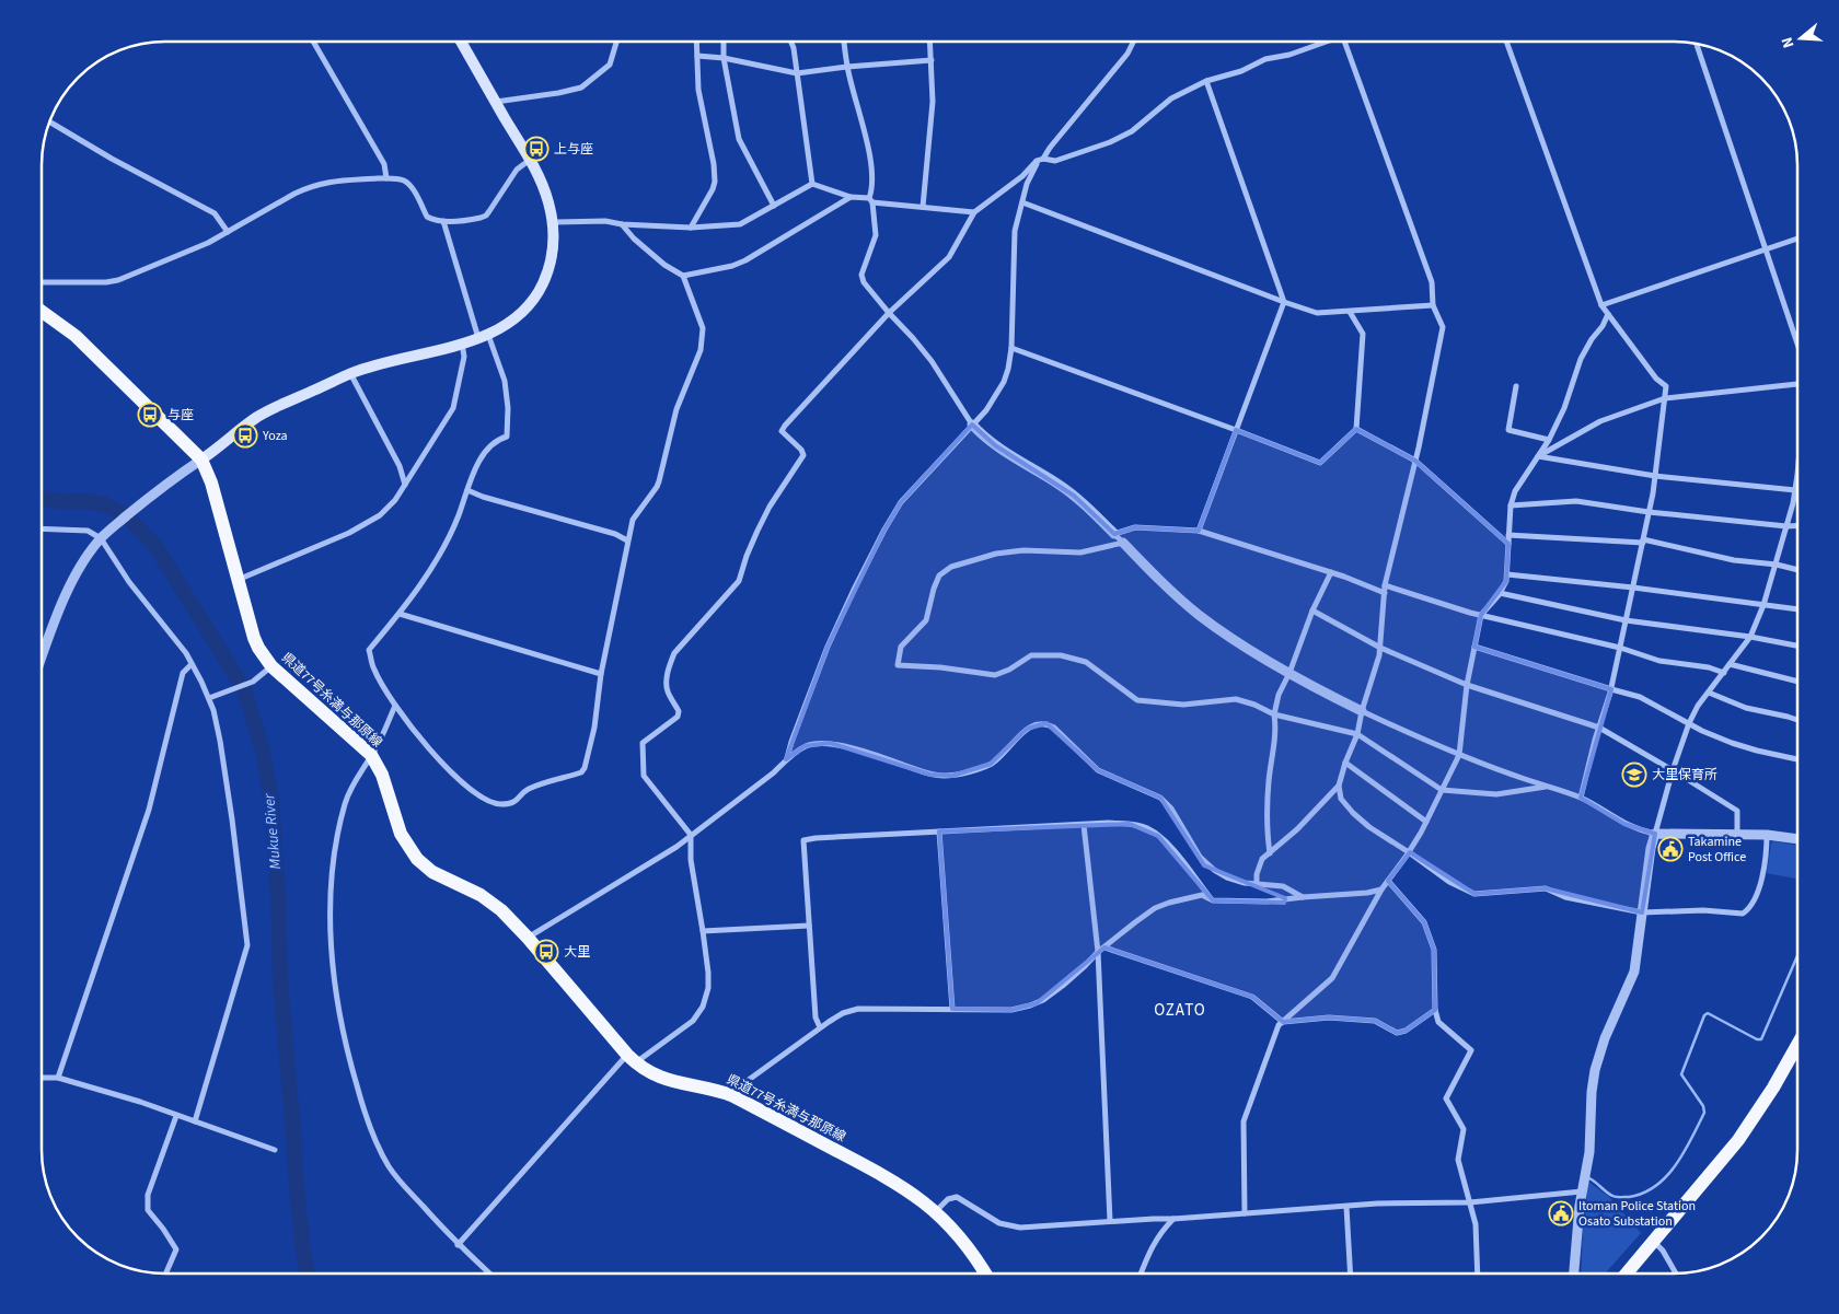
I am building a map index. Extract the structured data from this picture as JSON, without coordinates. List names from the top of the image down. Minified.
{"streets":{"main road":["県道77号糸満与那原線"]},"districts":["OZATO"],"water":["Mukue River"],"places":{"bus stop":["上与座","与座","Yoza","大里"],"school or university":["大里保育所"],"public building":["Takamine Post Office","Itoman Police Station Osato Substation"]},"north":"left"}
